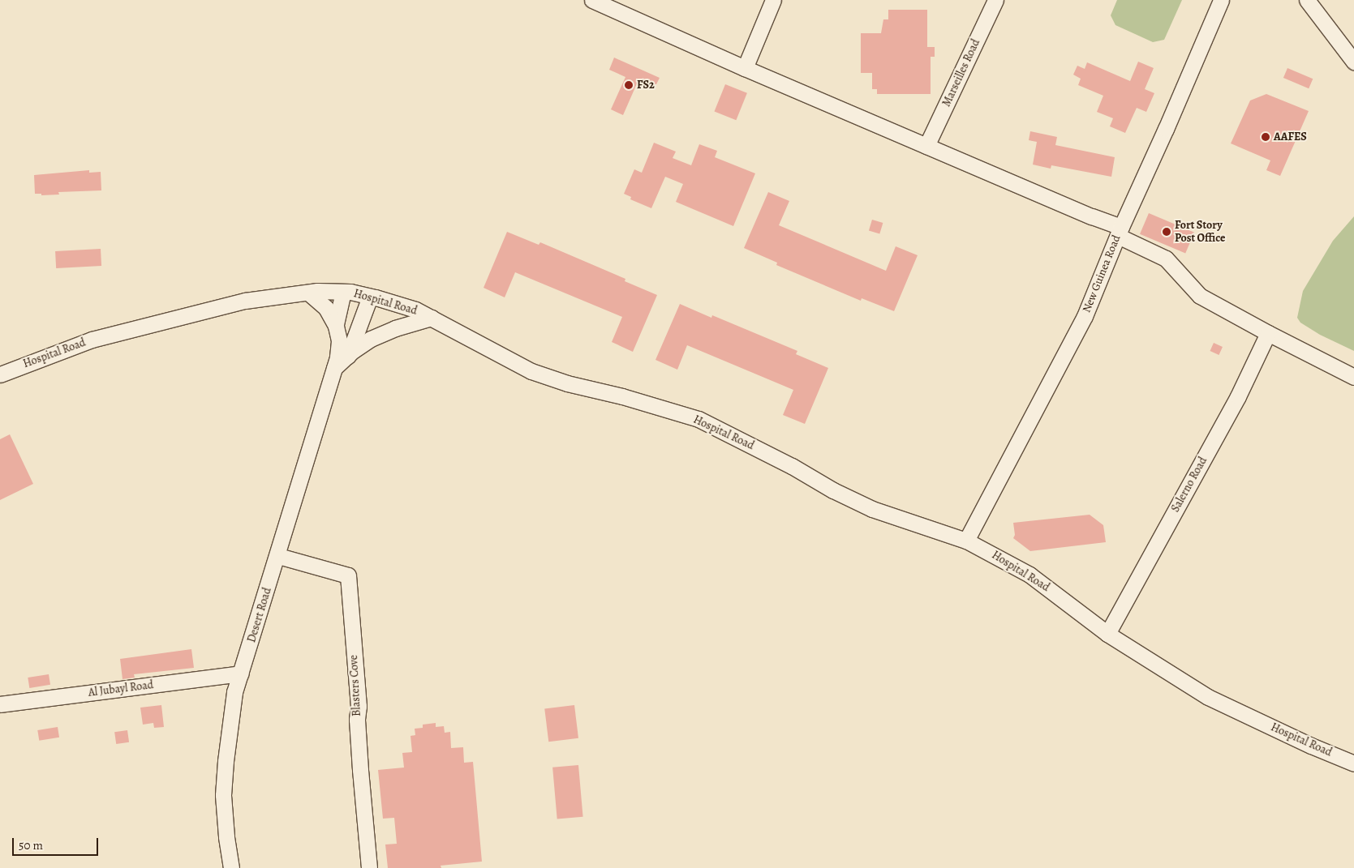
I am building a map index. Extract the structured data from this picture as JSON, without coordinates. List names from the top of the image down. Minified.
{"streets":{"street":["Marseilles Road","New Guinea Road","Hospital Road","Salerno Road","Desert Road","Blasters Cove","Al Jubayl Road"]},"crossings":[["New Guinea Road","Hospital Road"],["Hospital Road","Salerno Road"],["Hospital Road","Desert Road"],["Desert Road","Blasters Cove"],["Desert Road","Al Jubayl Road"]],"places":["FS2","AAFES","Fort Story Post Office"],"scale_bar":"50 m"}
